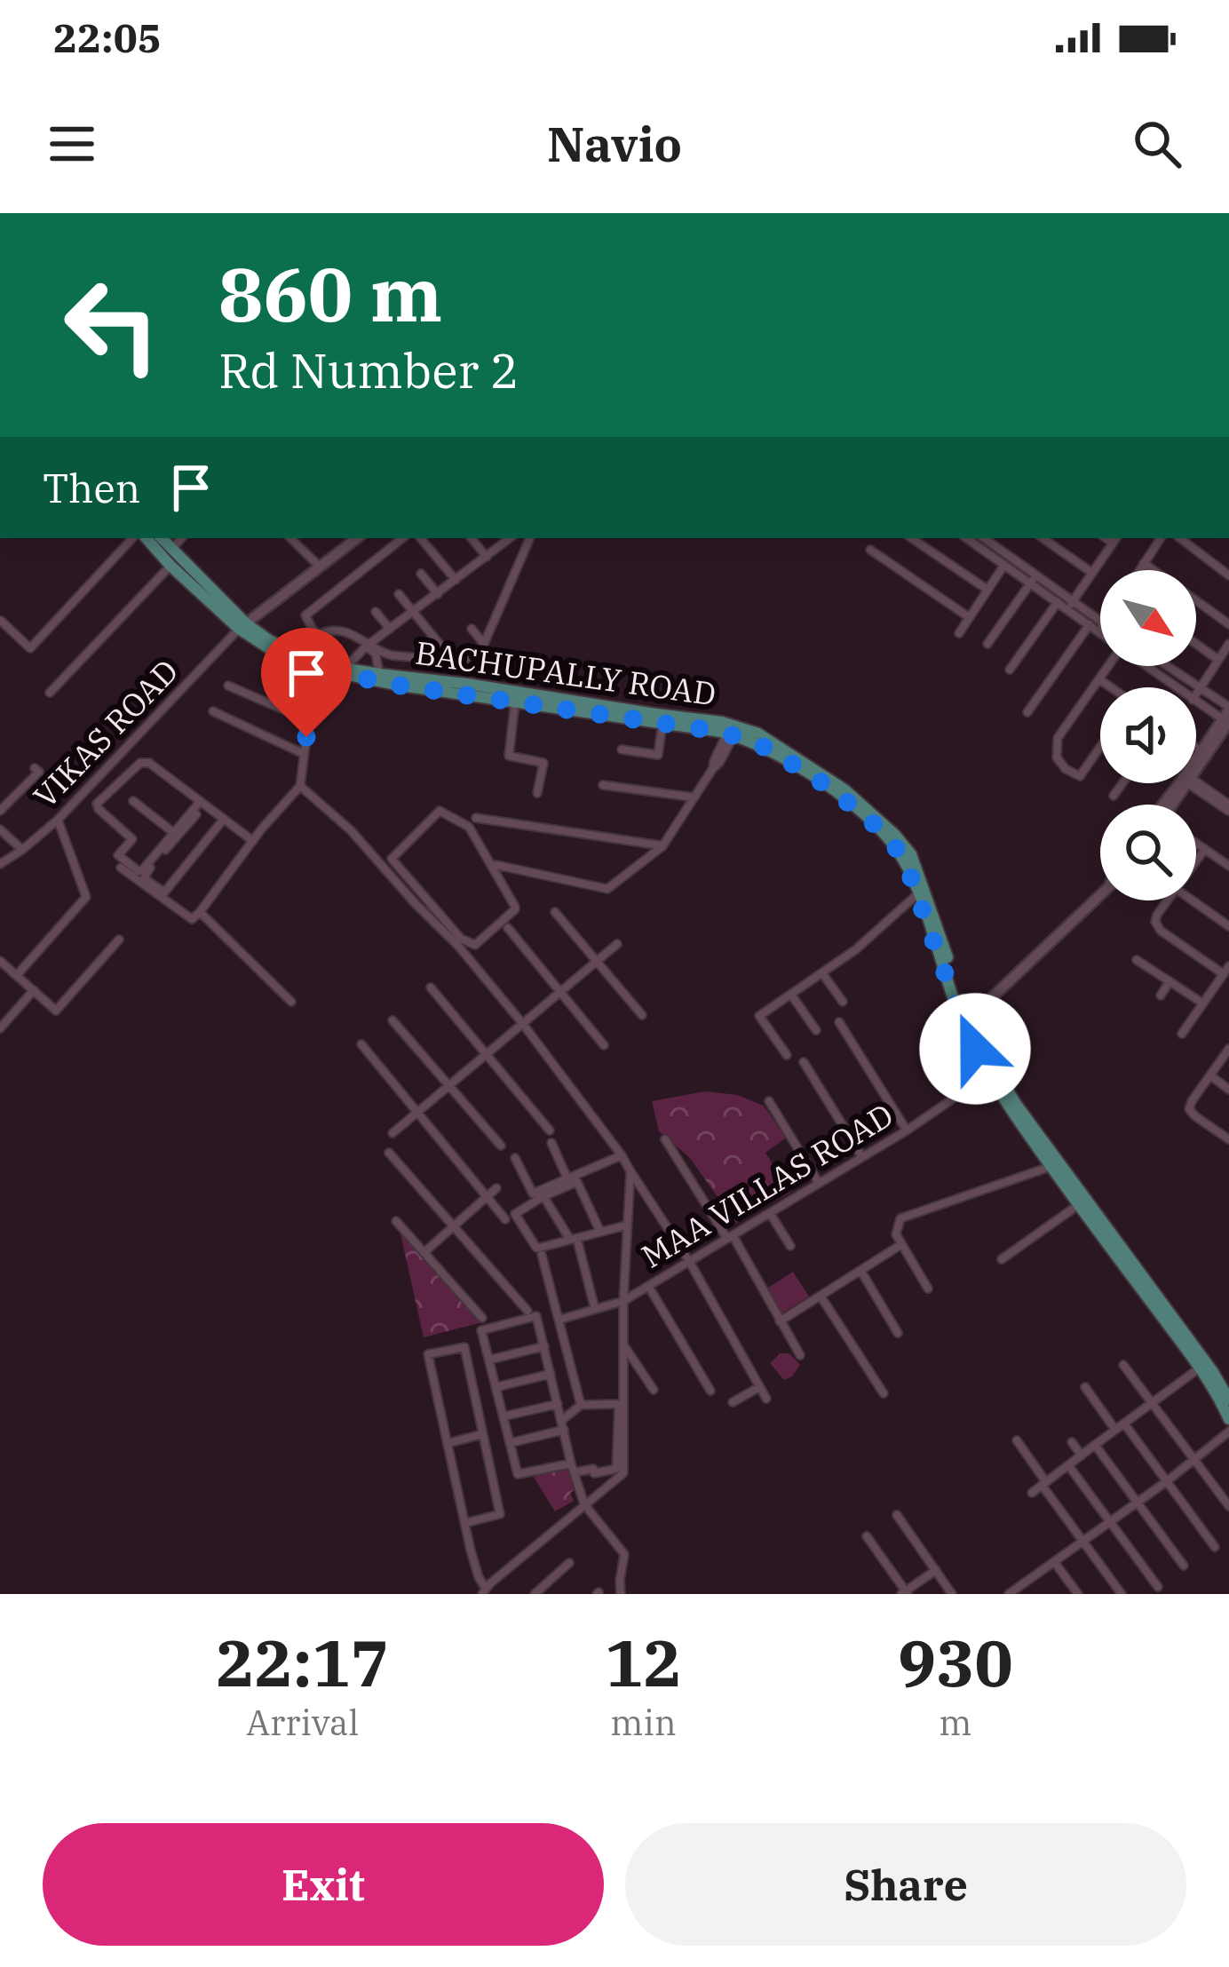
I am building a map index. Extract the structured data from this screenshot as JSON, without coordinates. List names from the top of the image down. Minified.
{"streets":{"main road":["BACHUPALLY ROAD"],"street":["VIKAS ROAD","MAA VILLAS ROAD"]},"crossings":[["BACHUPALLY ROAD","VIKAS ROAD"],["BACHUPALLY ROAD","MAA VILLAS ROAD"]],"north":"bottom right","page":{"status":"22:05","header":"Navio","turn":["860 m","Rd Number 2"],"then":"Then","eta":["22:17","Arrival","12","min","930","m"],"buttons":["Exit","Share"]}}
